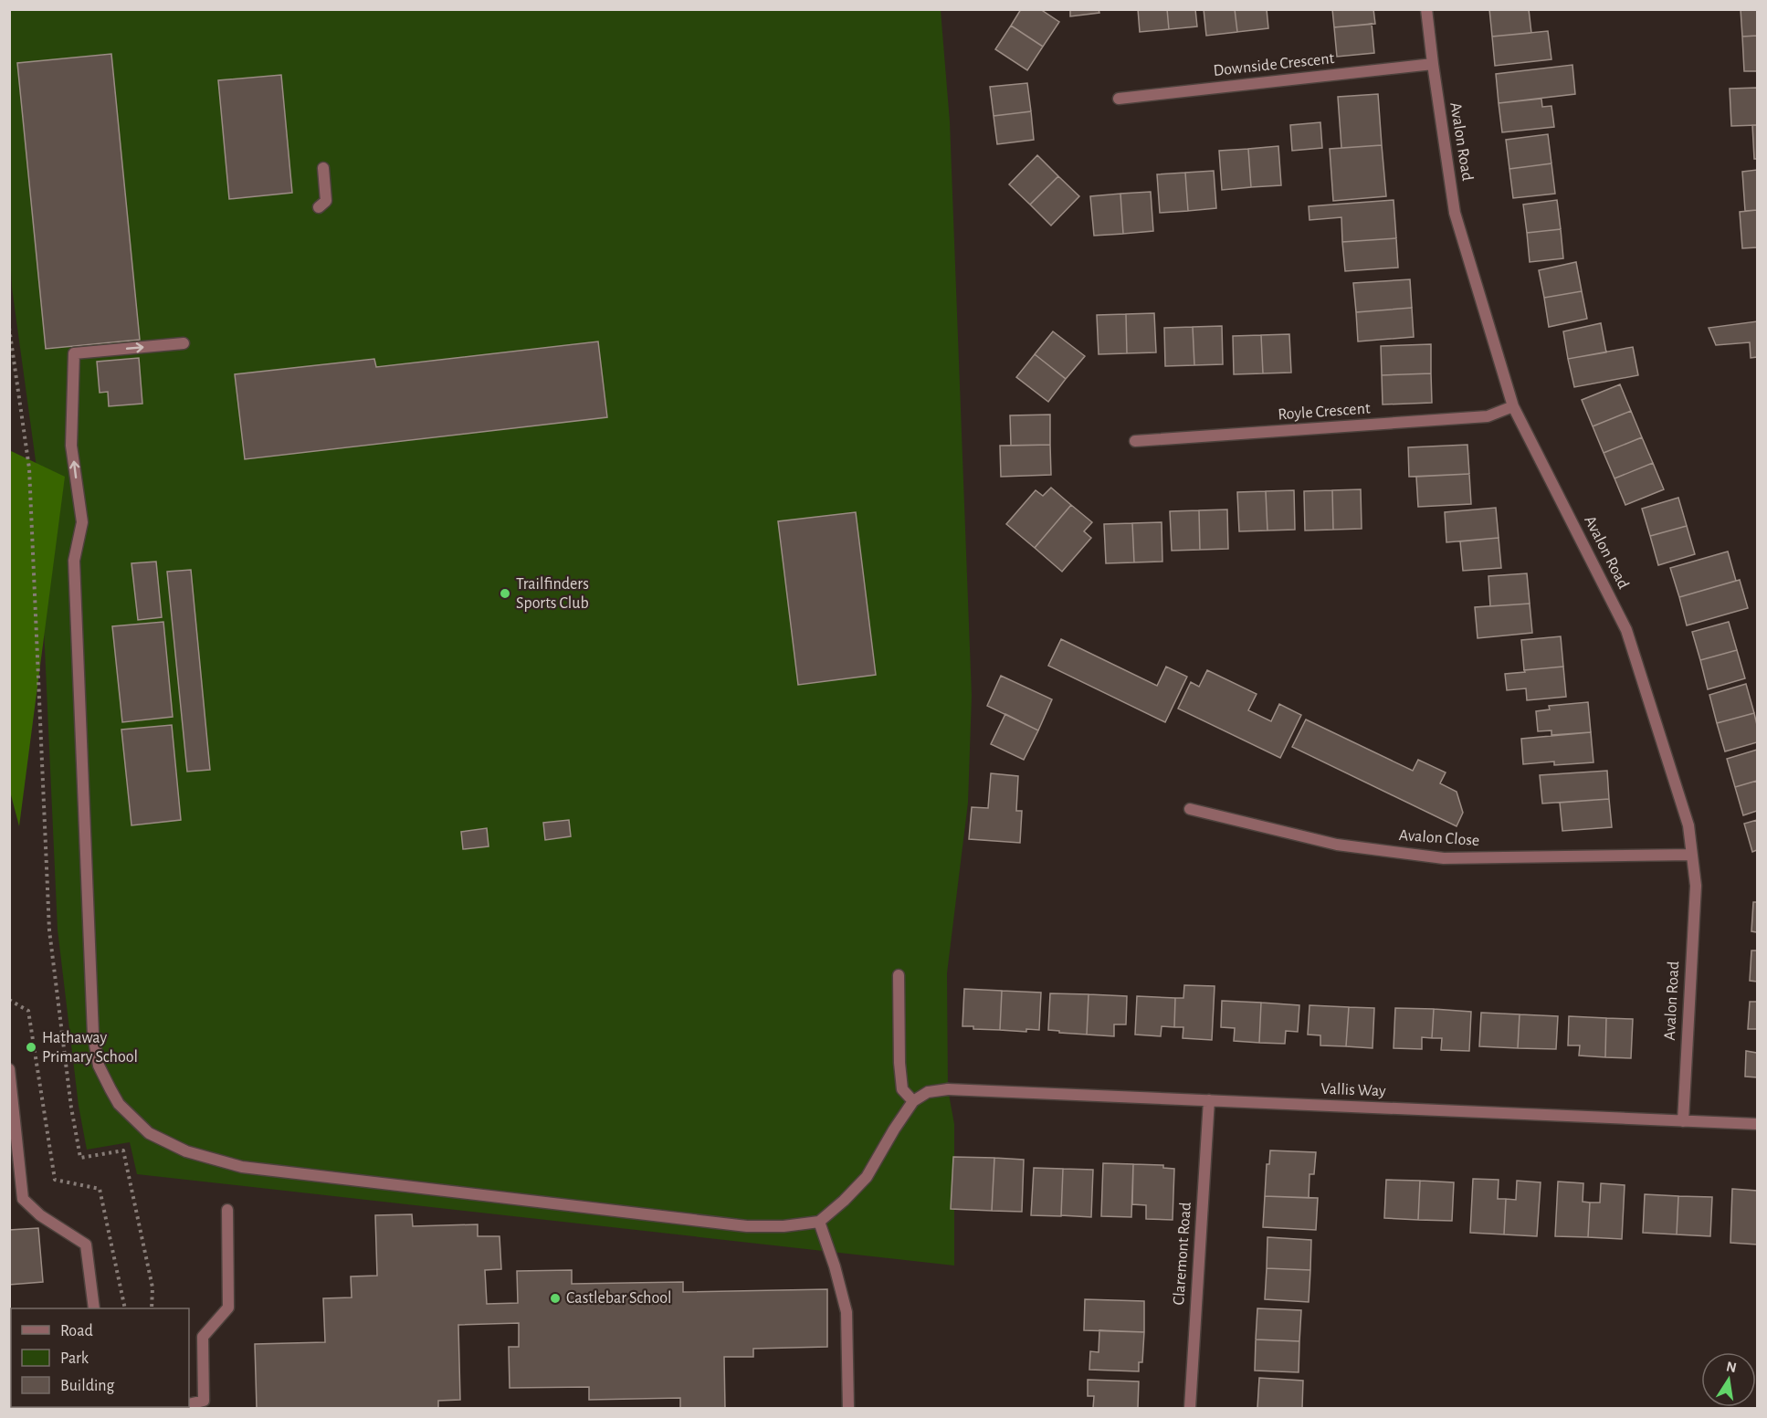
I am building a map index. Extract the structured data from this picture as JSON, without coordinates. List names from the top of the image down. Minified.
{"streets":{"street":["Downside Crescent","Avalon Road","Royle Crescent","Avalon Close","Vallis Way","Claremont Road"]},"crossings":[["Downside Crescent","Avalon Road"],["Avalon Road","Royle Crescent"],["Avalon Road","Avalon Close"],["Avalon Road","Vallis Way"],["Vallis Way","Claremont Road"]],"places":["Trailfinders Sports Club","Hathaway Primary School","Castlebar School"],"legend":["Road","Park","Building"],"north":"top"}
